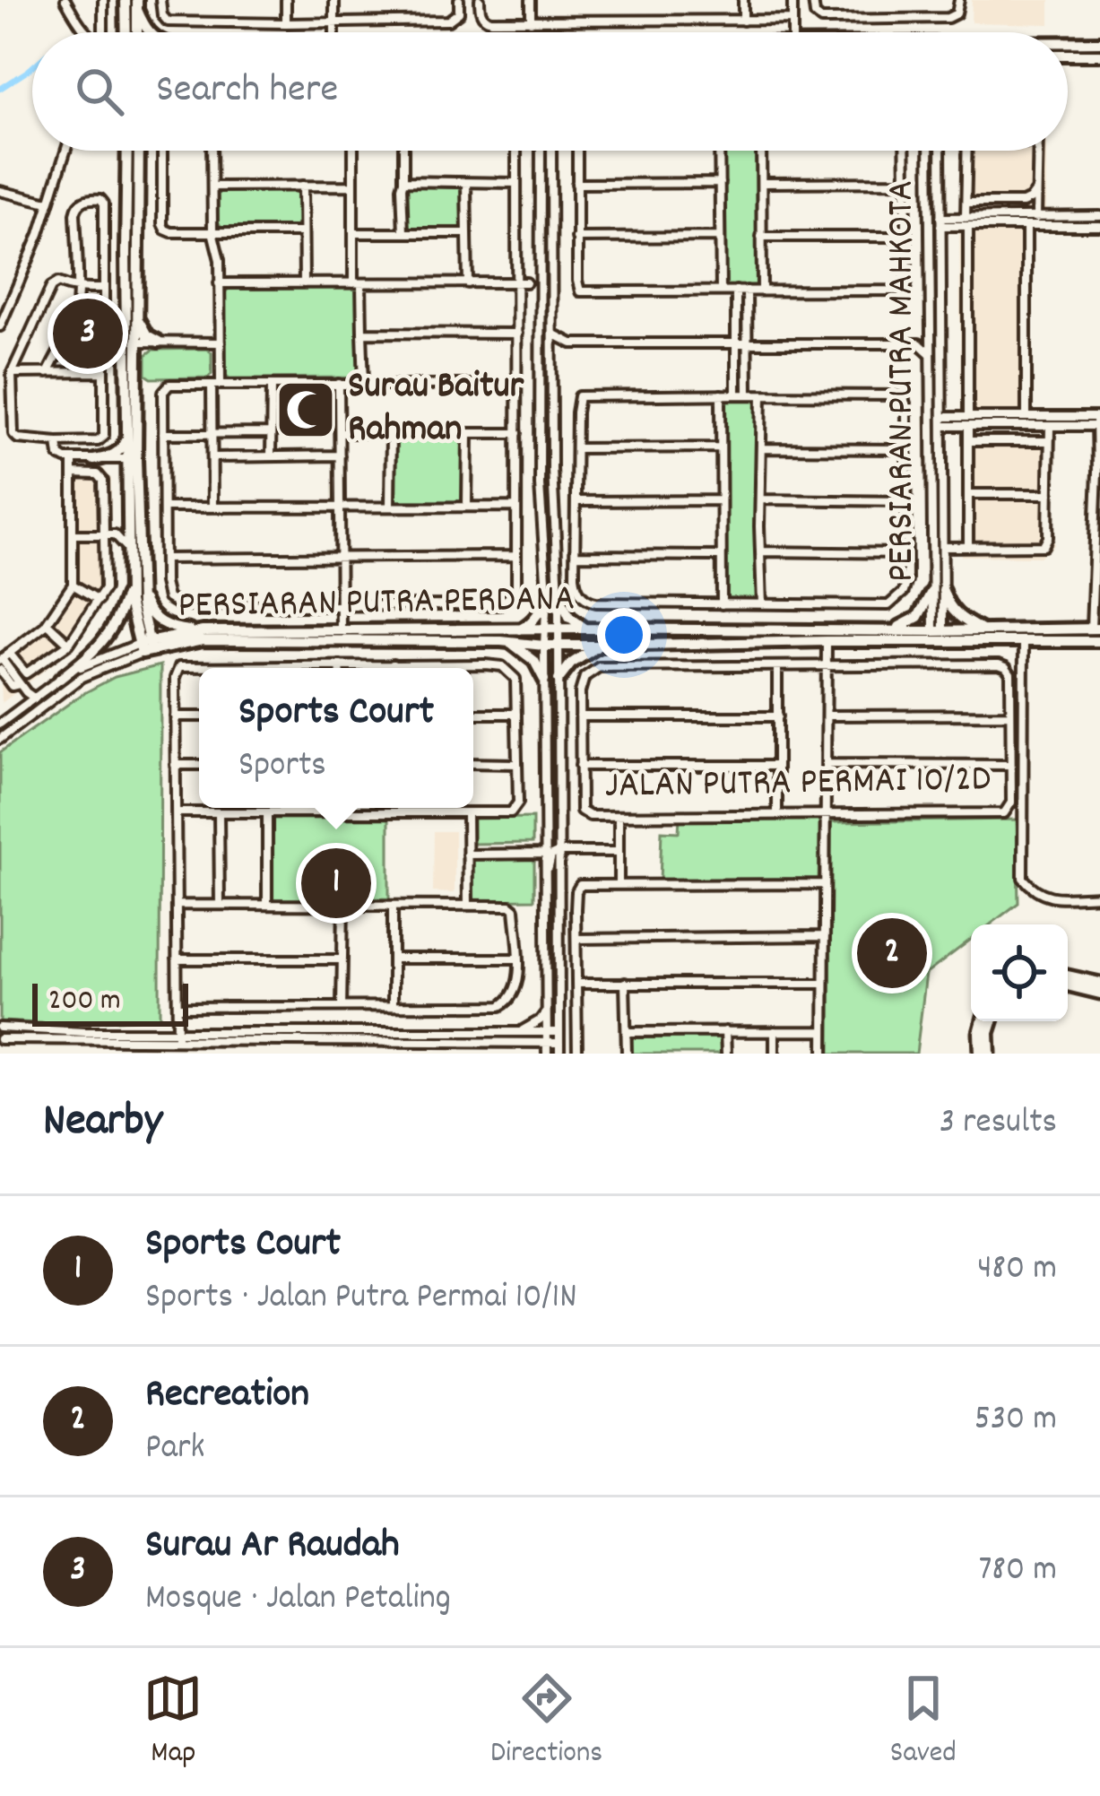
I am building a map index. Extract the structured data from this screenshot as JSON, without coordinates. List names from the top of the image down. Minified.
{"streets":{"main road":["PERSIARAN PUTRA PERDANA"],"street":["PERSIARAN PUTRA MAHKOTA","JALAN PUTRA PERMAI 10/2D"]},"crossings":[["PERSIARAN PUTRA MAHKOTA","PERSIARAN PUTRA PERDANA"]],"places":{"mosque":["Surau Baitur Rahman"]},"scale_bar":"200 m","page":{"search":"Search here","pins":["3","1","2"],"popup":["Sports Court","Sports"],"scale":"200 m","heading":["Nearby","3 results"],"list":[{"mark":"1","name":"Sports Court","note":"Sports · Jalan Putra Permai 10/1N","value":"480 m"},{"mark":"2","name":"Recreation","note":"Park","value":"530 m"},{"mark":"3","name":"Surau Ar Raudah","note":"Mosque · Jalan Petaling","value":"780 m"}],"nav":["Map","Directions","Saved"]}}
